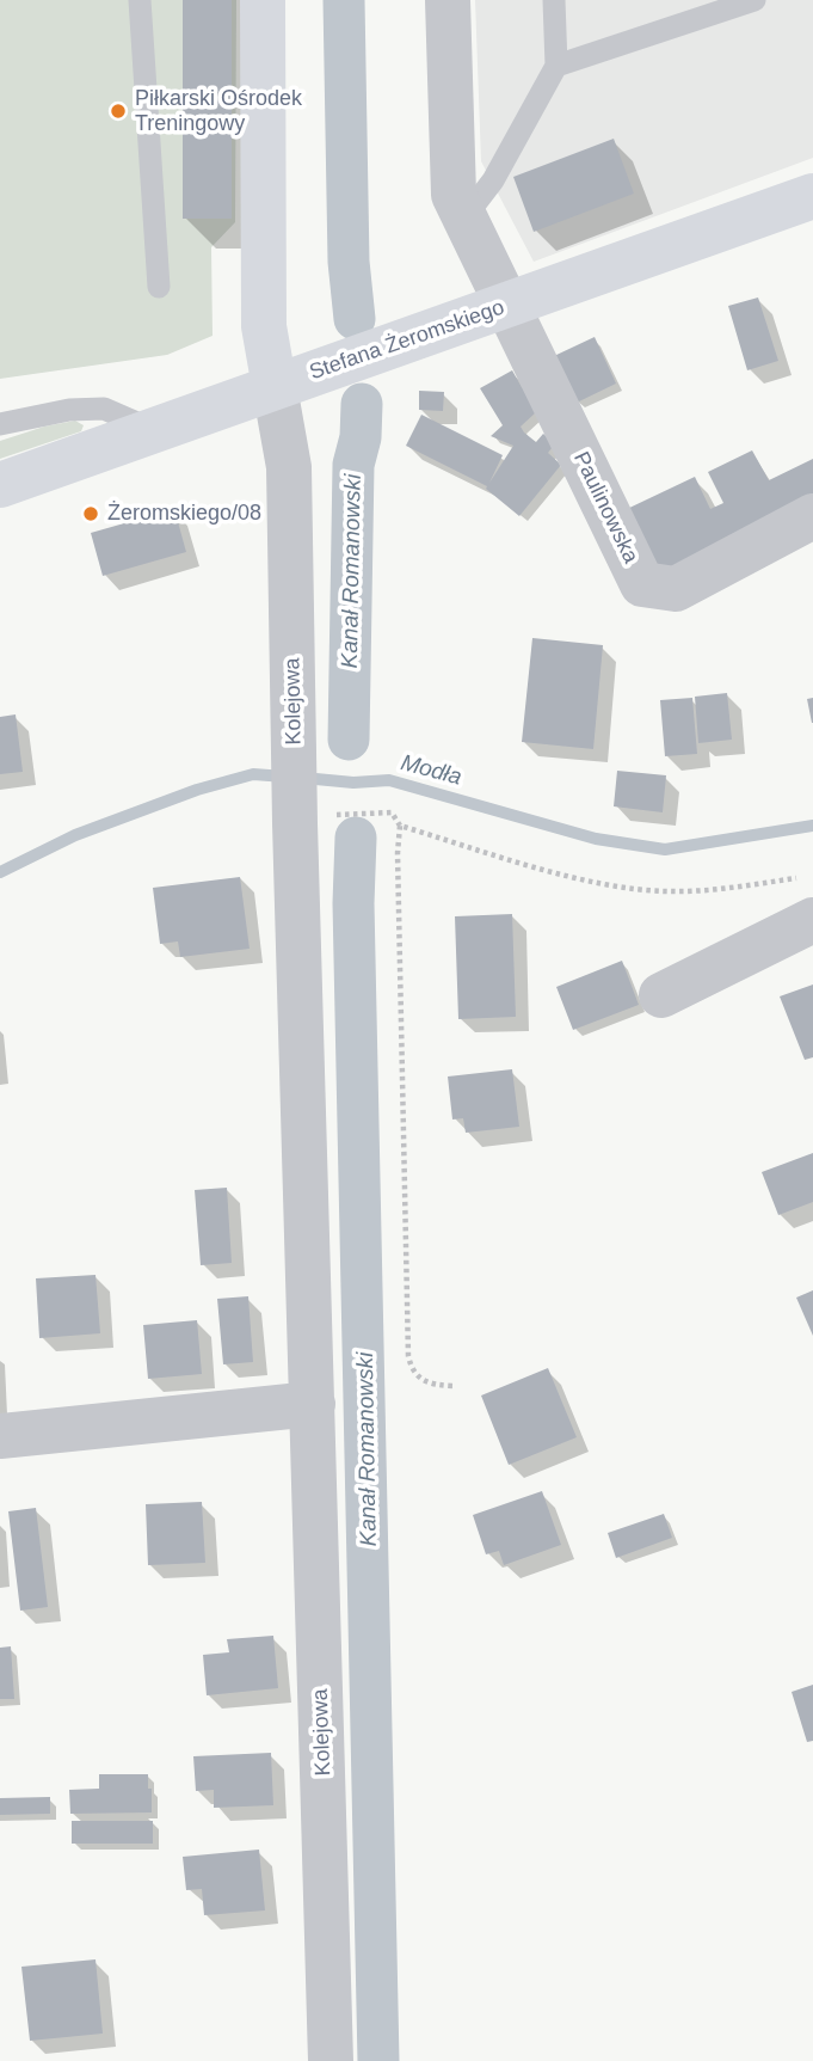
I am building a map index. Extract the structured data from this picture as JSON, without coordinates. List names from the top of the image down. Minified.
{"streets":{"street":["Stefana Żeromskiego","Paulinowska","Kolejowa"]},"crossings":[["Stefana Żeromskiego","Paulinowska"],["Stefana Żeromskiego","Kolejowa"]],"water":["Kanał Romanowski","Modła"],"places":["Piłkarski Ośrodek Treningowy","Żeromskiego/08"]}
